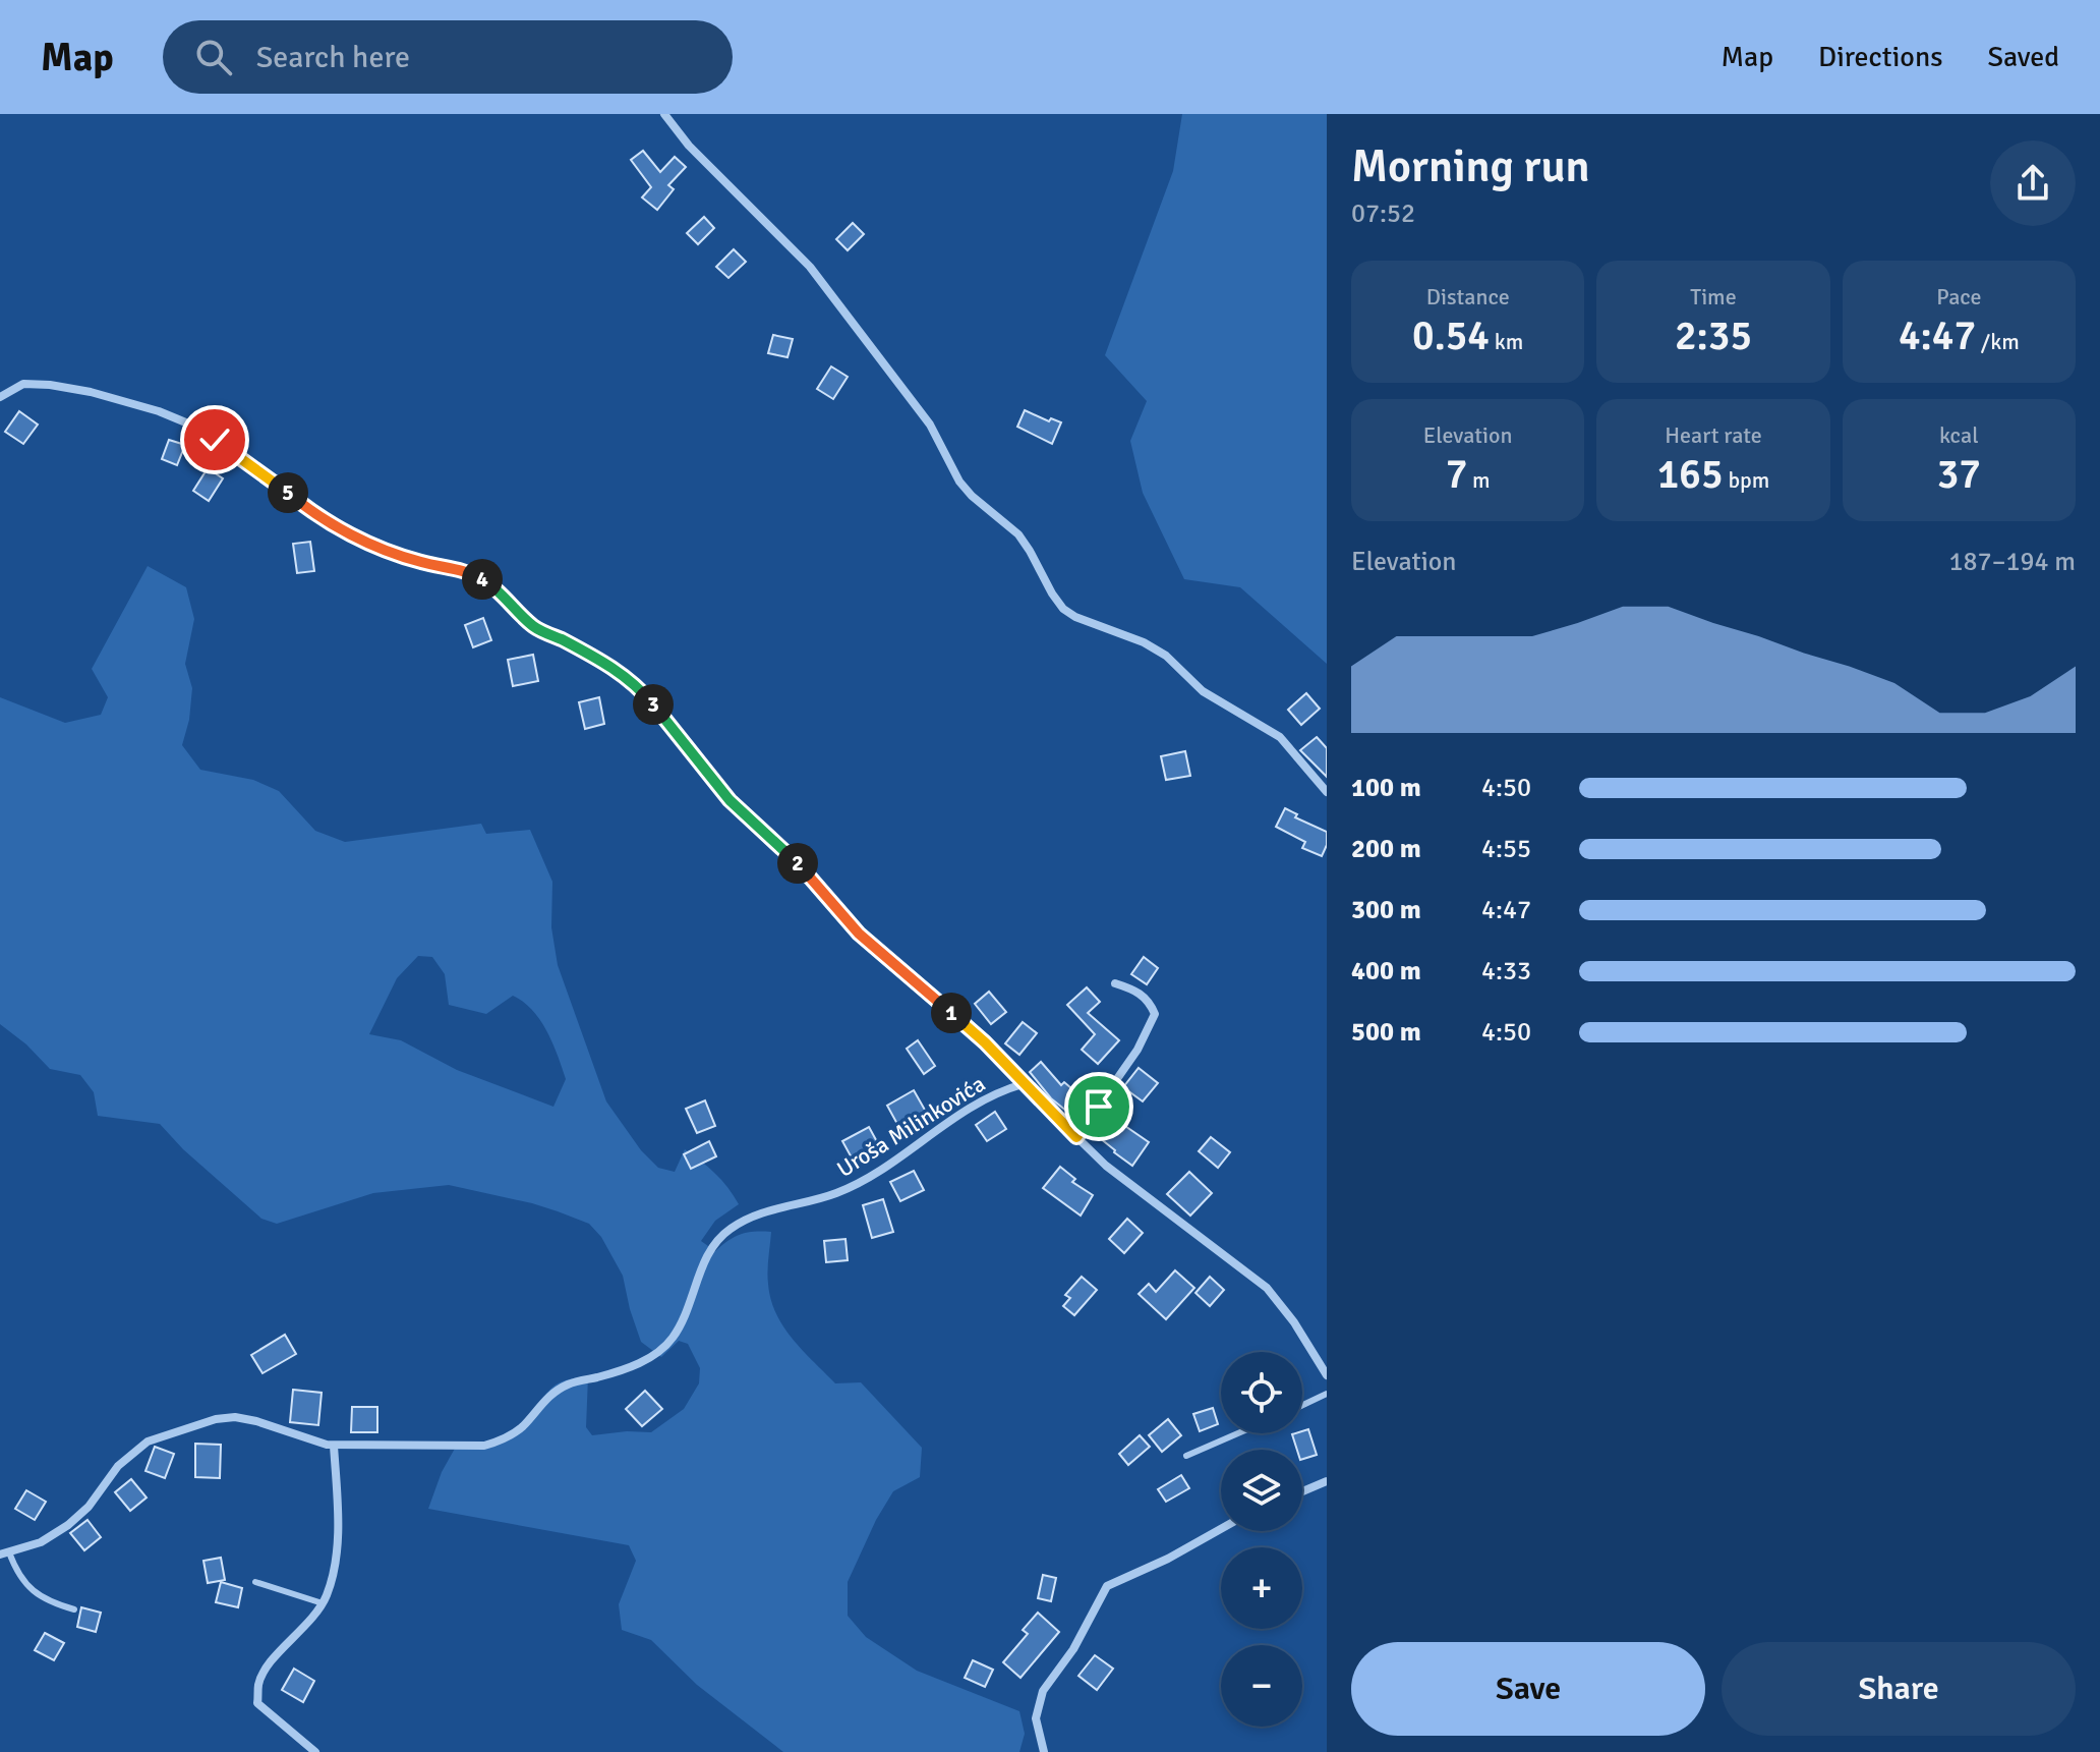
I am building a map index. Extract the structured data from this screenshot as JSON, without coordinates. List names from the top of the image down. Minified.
{"streets":{"street":["Uroša Milinkovića"]},"page":{"header":"Map","search":"Search here","nav":["Map","Directions","Saved"],"heading":["Morning run","07:52"],"stats":[["Distance","0.54 km"],["Time","2:35"],["Pace","4:47 /km"],["Elevation","7 m"],["Heart rate","165 bpm"],["kcal","37"]],"pins":["5","4","3","2","1"],"chart":["Elevation","187–194 m"],"list":[{"name":"100 m","note":"4:50"},{"name":"200 m","note":"4:55"},{"name":"300 m","note":"4:47"},{"name":"400 m","note":"4:33"},{"name":"500 m","note":"4:50"}],"map_buttons":["+","−"],"buttons":["Save","Share"]}}
